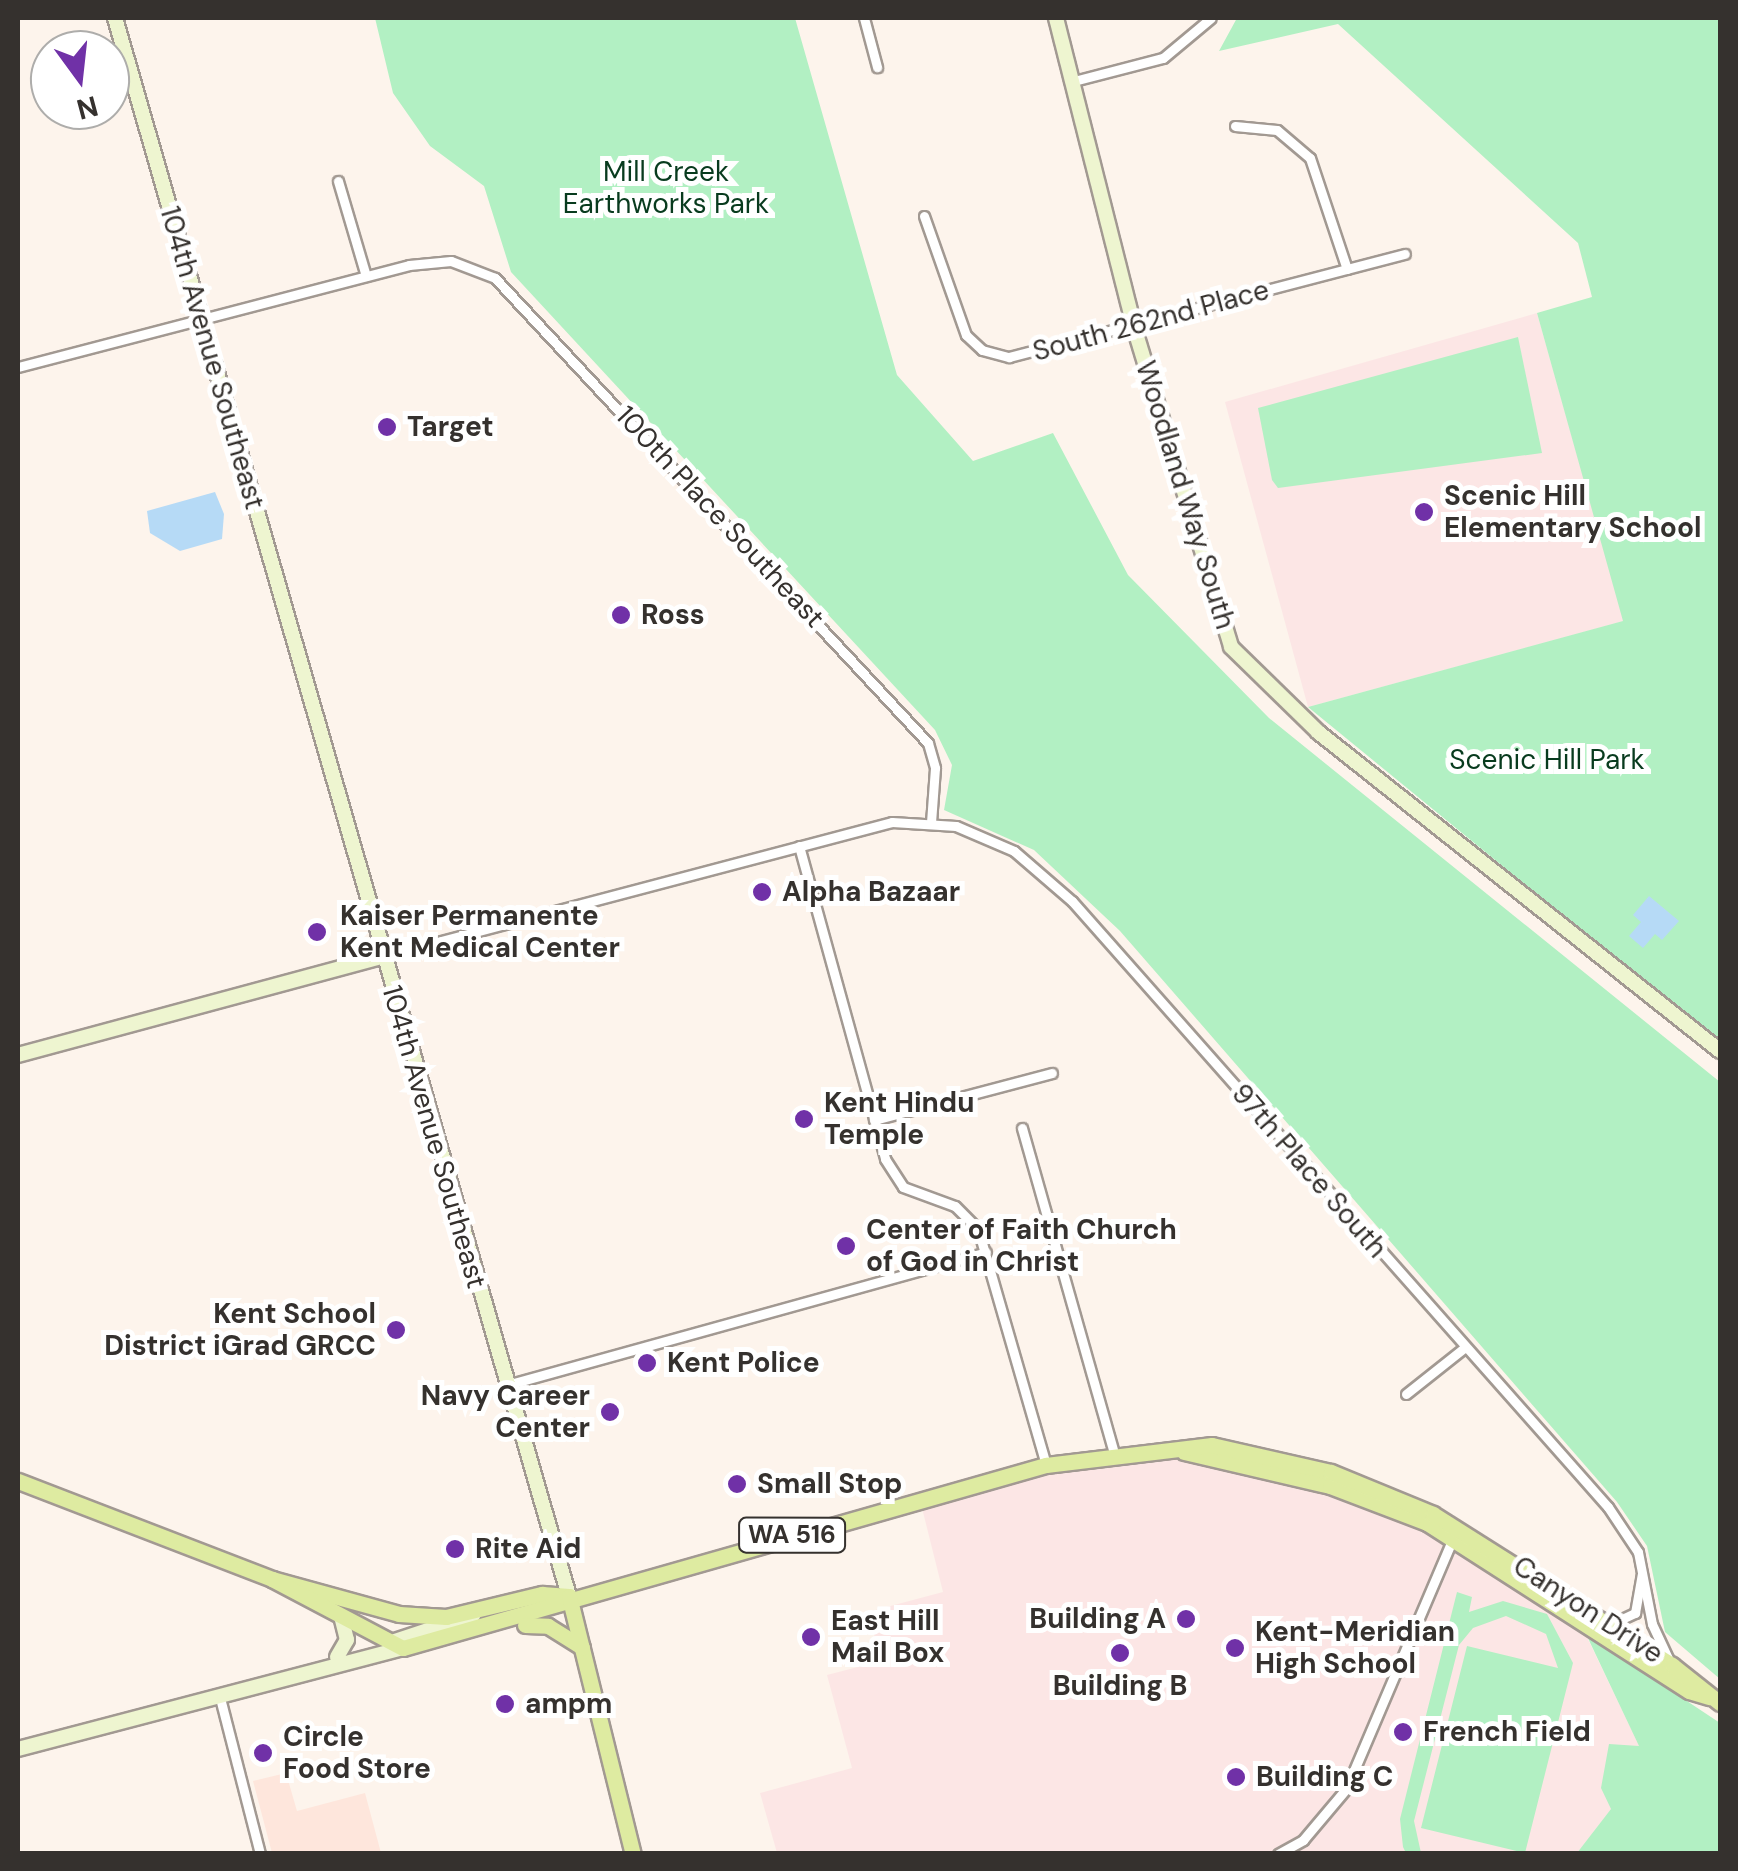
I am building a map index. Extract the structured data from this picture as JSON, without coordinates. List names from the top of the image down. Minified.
{"streets":{"main road":["104th Avenue Southeast","WA 516","Canyon Drive"],"street":["South 262nd Place","Woodland Way South","100th Place Southeast","97th Place South"]},"crossings":[["South 262nd Place","Woodland Way South"],["104th Avenue Southeast","WA 516"],["100th Place Southeast","97th Place South"],["97th Place South","Canyon Drive"],["WA 516","Canyon Drive"]],"parks":["Mill Creek Earthworks Park","Scenic Hill Park"],"places":["Target","Scenic Hill Elementary School","Ross","Alpha Bazaar","Kaiser Permanente Kent Medical Center","Kent Hindu Temple","Center of Faith Church of God in Christ","Kent School District iGrad GRCC","Kent Police","Navy Career Center","Small Stop","Rite Aid","Building A","East Hill Mail Box","Kent-Meridian High School","Building B","ampm","French Field","Circle Food Store","Building C"],"north":"bottom"}
